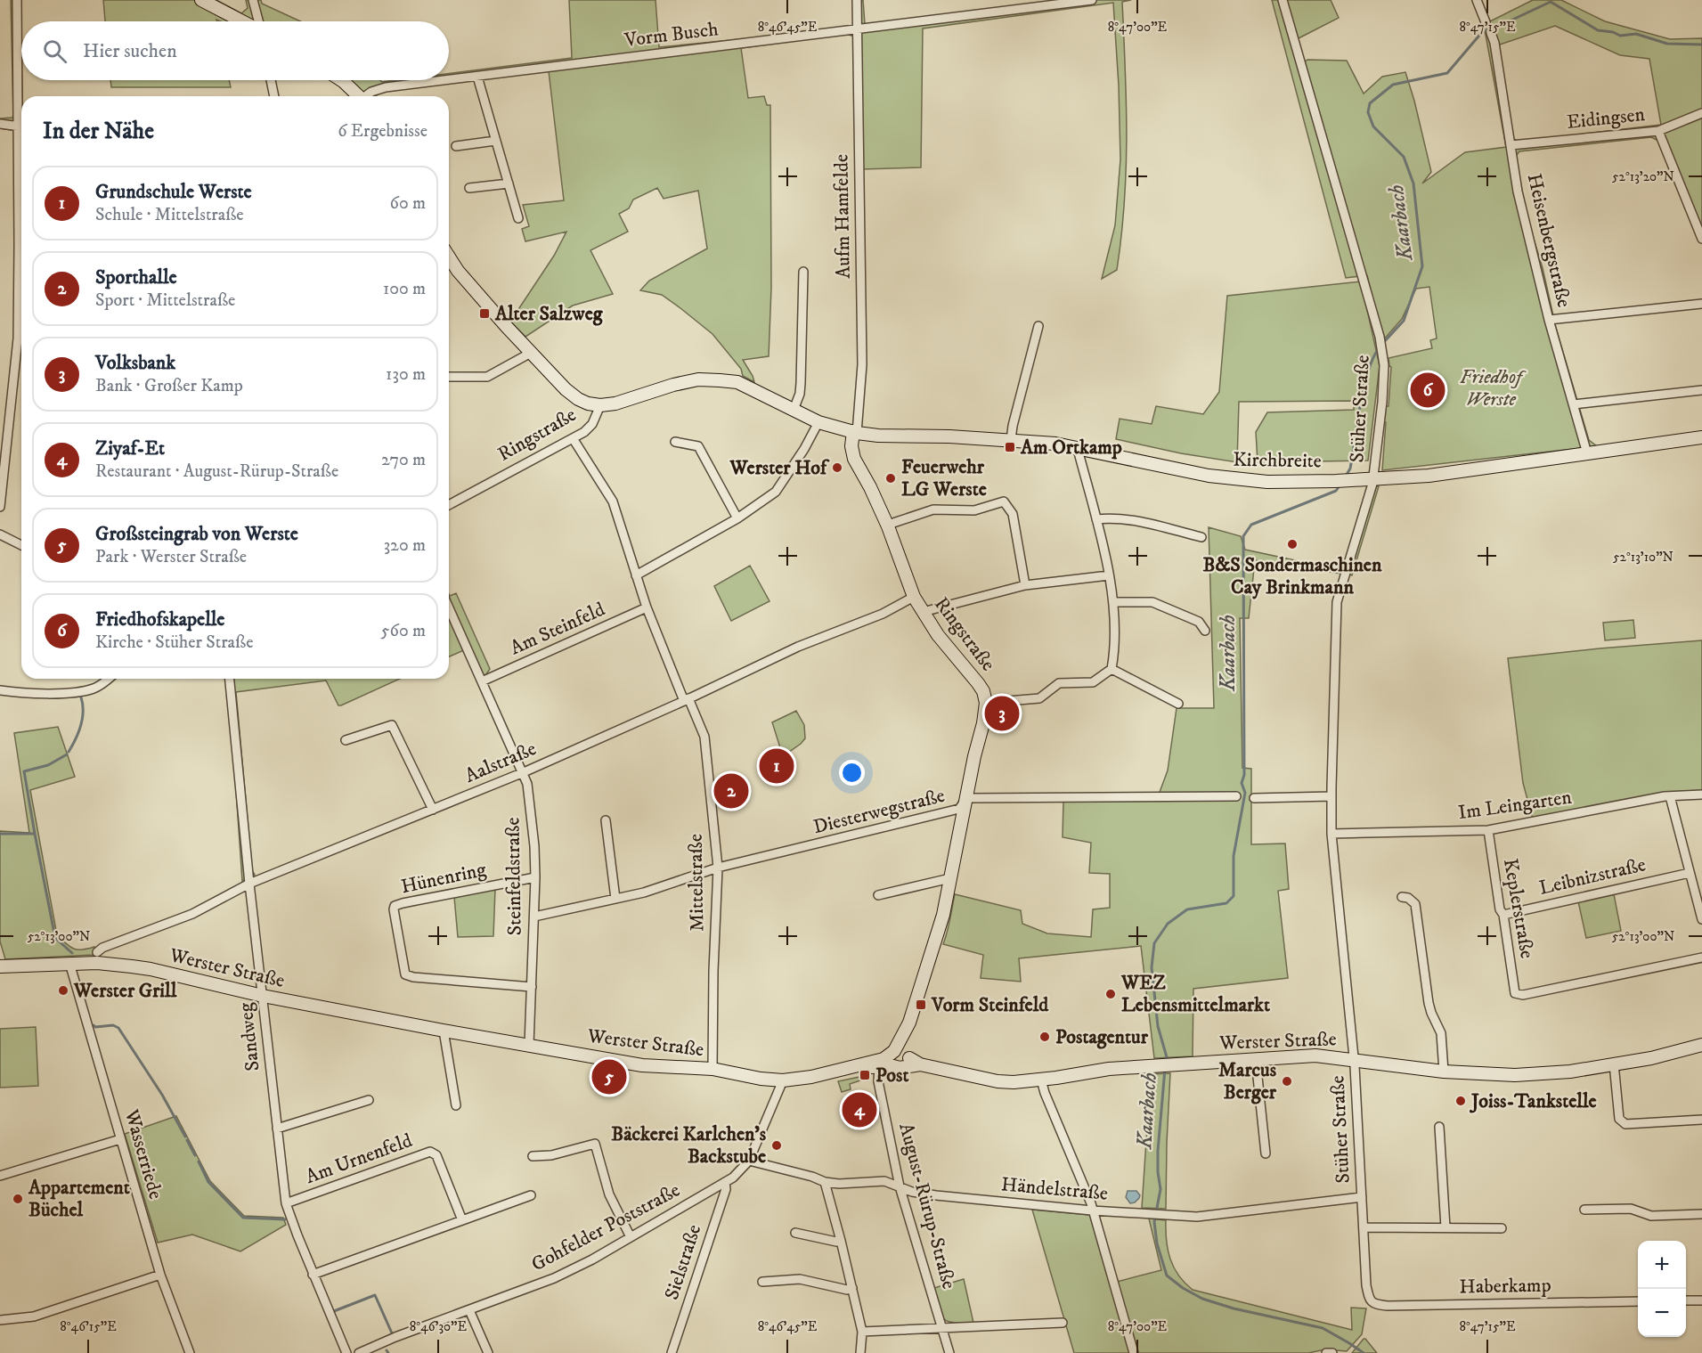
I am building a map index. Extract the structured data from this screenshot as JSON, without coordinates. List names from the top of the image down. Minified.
{"streets":{"street":["Vorm Busch","Eidingsen","Aufm Hamfelde","Heisenbergstraße","Stüher Straße","Ringstraße","Kirchbreite","Am Steinfeld","Aalstraße","Im Leingarten","Diesterwegstraße","Steinfeldstraße","Leibnizstraße","Hünenring","Mittelstraße","Keplerstraße","Werster Straße","Sandweg","Wasserriede","Am Urnenfeld","Händelstraße","August-Rürup-Straße","Gohfelder Poststraße","Sielstraße","Haberkamp"]},"crossings":[["Vorm Busch","Aufm Hamfelde"],["Eidingsen","Heisenbergstraße"],["Aufm Hamfelde","Ringstraße"],["Aufm Hamfelde","Kirchbreite"],["Heisenbergstraße","Kirchbreite"],["Stüher Straße","Kirchbreite"],["Stüher Straße","Im Leingarten"],["Stüher Straße","Werster Straße"],["Stüher Straße","Händelstraße"],["Stüher Straße","Haberkamp"],["Ringstraße","Kirchbreite"],["Ringstraße","Aalstraße"],["Ringstraße","Diesterwegstraße"],["Ringstraße","Mittelstraße"],["Ringstraße","Werster Straße"],["Am Steinfeld","Steinfeldstraße"],["Am Steinfeld","Mittelstraße"],["Aalstraße","Steinfeldstraße"],["Aalstraße","Mittelstraße"],["Aalstraße","Sandweg"],["Im Leingarten","Keplerstraße"],["Diesterwegstraße","Steinfeldstraße"],["Diesterwegstraße","Mittelstraße"],["Steinfeldstraße","Hünenring"],["Steinfeldstraße","Werster Straße"],["Leibnizstraße","Keplerstraße"],["Mittelstraße","Werster Straße"],["Werster Straße","Sandweg"],["Werster Straße","Wasserriede"],["Werster Straße","August-Rürup-Straße"],["Werster Straße","Gohfelder Poststraße"],["Sandweg","Am Urnenfeld"],["Händelstraße","August-Rürup-Straße"],["Händelstraße","Gohfelder Poststraße"],["Gohfelder Poststraße","Sielstraße"]],"water":["Kaarbach"],"parks":["Friedhof Werste"],"places":{"transit":["Alter Salzweg","Am Ortkamp","Vorm Steinfeld","Post"],"other":["Werster Hof","Feuerwehr LG Werste","B&S Sondermaschinen Cay Brinkmann","Werster Grill","WEZ Lebensmittelmarkt","Postagentur","Marcus Berger","Joiss-Tankstelle","Bäckerei Karlchen's Backstube","Appartement Büchel"]},"page":{"search":"Hier suchen","heading":["In der Nähe","6 Ergebnisse"],"list":[{"mark":"1","name":"Grundschule Werste","note":"Schule · Mittelstraße","value":"60 m"},{"mark":"2","name":"Sporthalle","note":"Sport · Mittelstraße","value":"100 m"},{"mark":"3","name":"Volksbank","note":"Bank · Großer Kamp","value":"130 m"},{"mark":"4","name":"Ziyaf-Et","note":"Restaurant · August-Rürup-Straße","value":"270 m"},{"mark":"5","name":"Großsteingrab von Werste","note":"Park · Werster Straße","value":"320 m"},{"mark":"6","name":"Friedhofskapelle","note":"Kirche · Stüher Straße","value":"560 m"}],"pins":["6","3","1","2","5","4"],"map_buttons":["+","−"]},"coordinates":["8°46'45\"E","8°47'00\"E","8°47'15\"E","52°13'20\"N","52°13'10\"N","52°13'00\"N","8°46'15\"E","8°46'30\"E"]}
